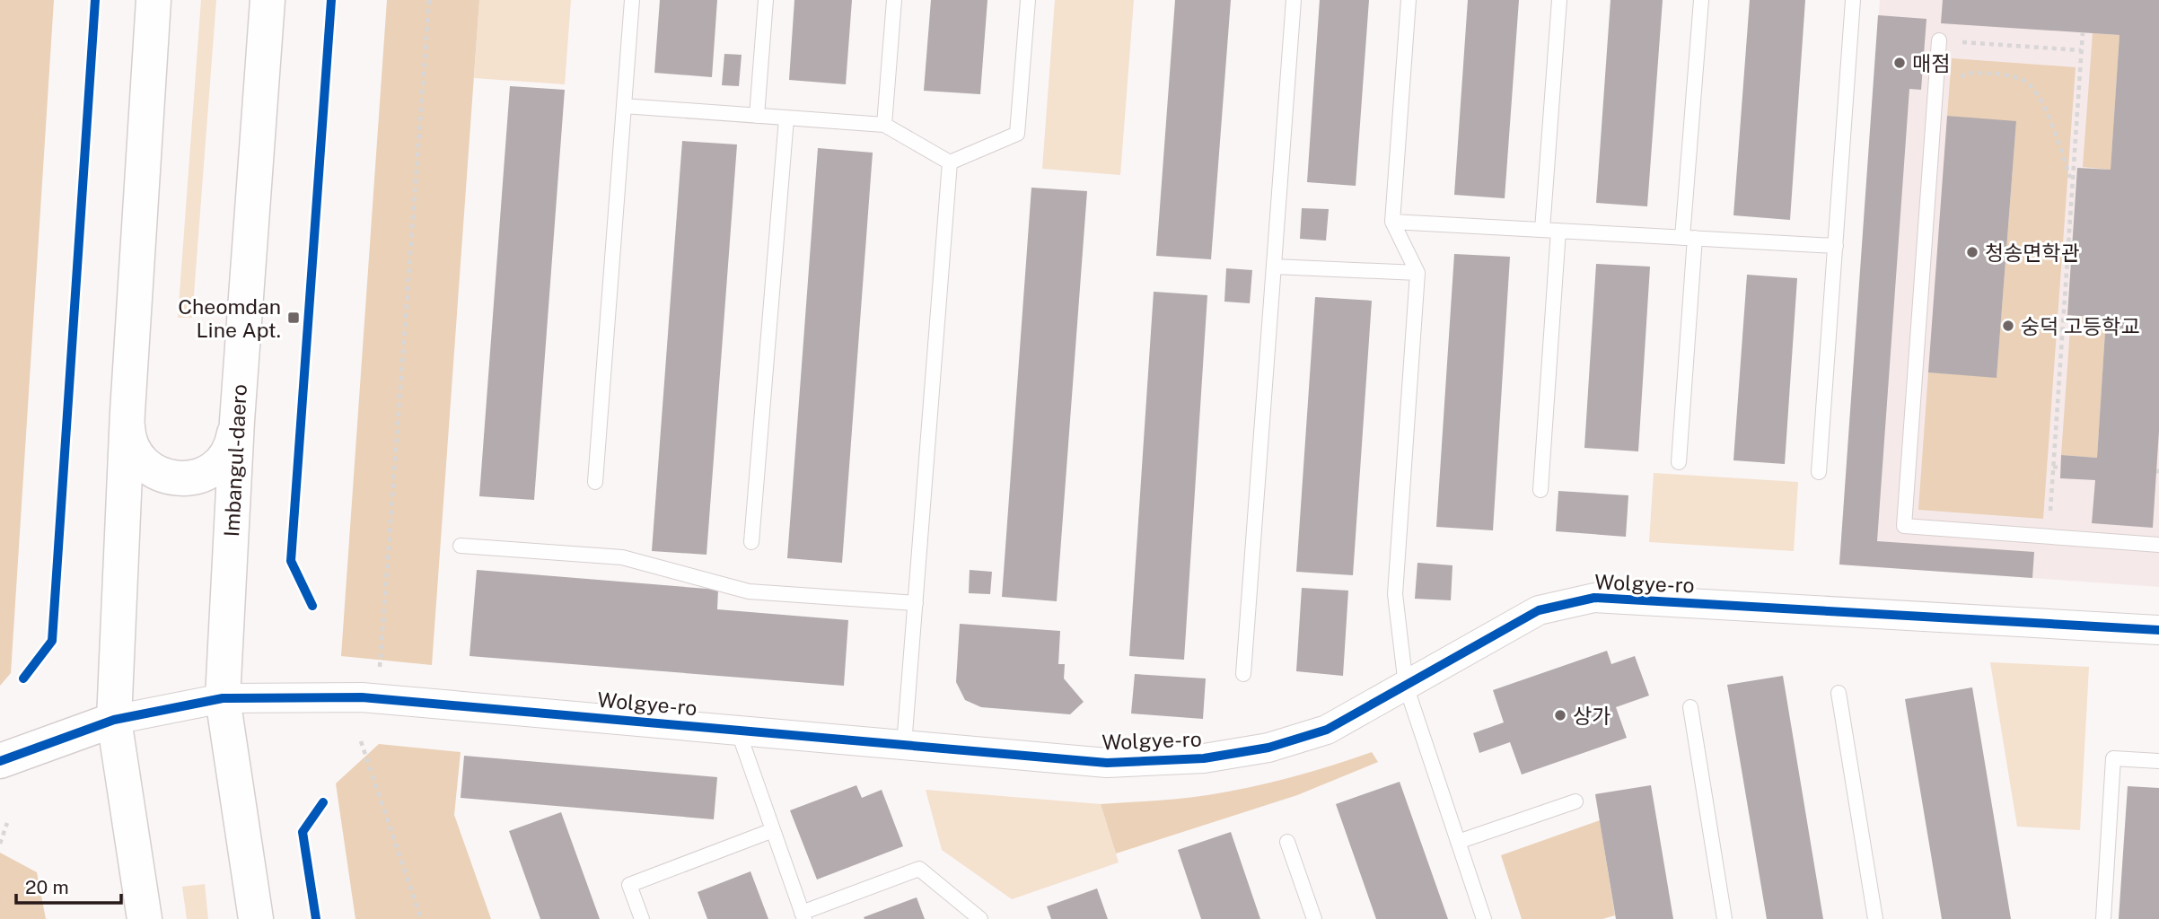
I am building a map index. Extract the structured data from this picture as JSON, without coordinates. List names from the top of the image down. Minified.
{"streets":{"main road":["Imbangul-daero"],"street":["Wolgye-ro"]},"crossings":[["Imbangul-daero","Wolgye-ro"]],"places":{"other":["매점","청송면학관","숭덕 고등학교","상가"],"transit":["Cheomdan Line Apt."]},"scale_bar":"20 m"}
